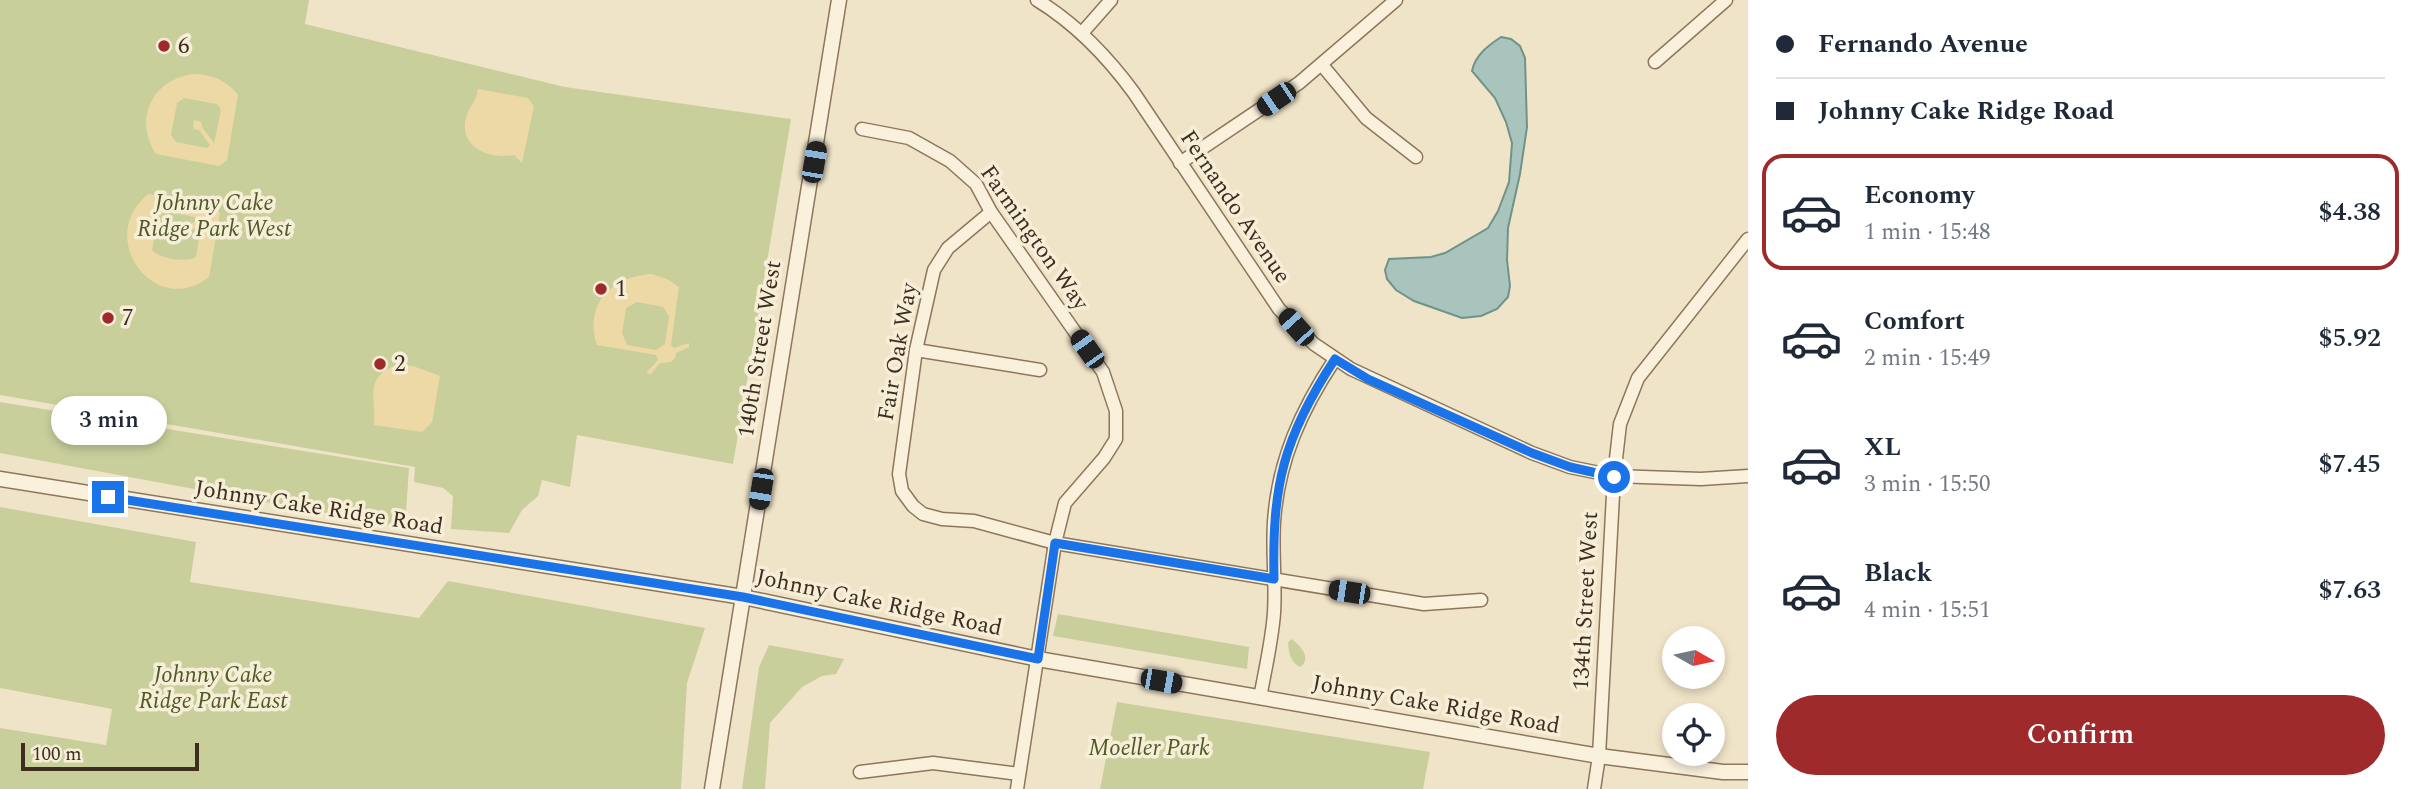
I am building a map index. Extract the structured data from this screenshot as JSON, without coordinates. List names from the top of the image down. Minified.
{"streets":{"street":["Fernando Avenue","Farmington Way","140th Street West","Fair Oak Way","Johnny Cake Ridge Road","134th Street West"]},"crossings":[["Fernando Avenue","134th Street West"],["Farmington Way","Fair Oak Way"],["Farmington Way","Johnny Cake Ridge Road"],["140th Street West","Johnny Cake Ridge Road"],["Johnny Cake Ridge Road","134th Street West"]],"parks":["Johnny Cake Ridge Park West","Johnny Cake Ridge Park East","Moeller Park"],"places":["6","1","7","2"],"scale_bar":"100 m","north":"right","page":{"banner":["Fernando Avenue","Johnny Cake Ridge Road"],"list":[{"name":"Economy","note":"1 min · 15:48","value":"$4.38"},{"name":"Comfort","note":"2 min · 15:49","value":"$5.92"},{"name":"XL","note":"3 min · 15:50","value":"$7.45"},{"name":"Black","note":"4 min · 15:51","value":"$7.63"}],"bubble":"3 min","buttons":"Confirm","scale":"100 m"}}
